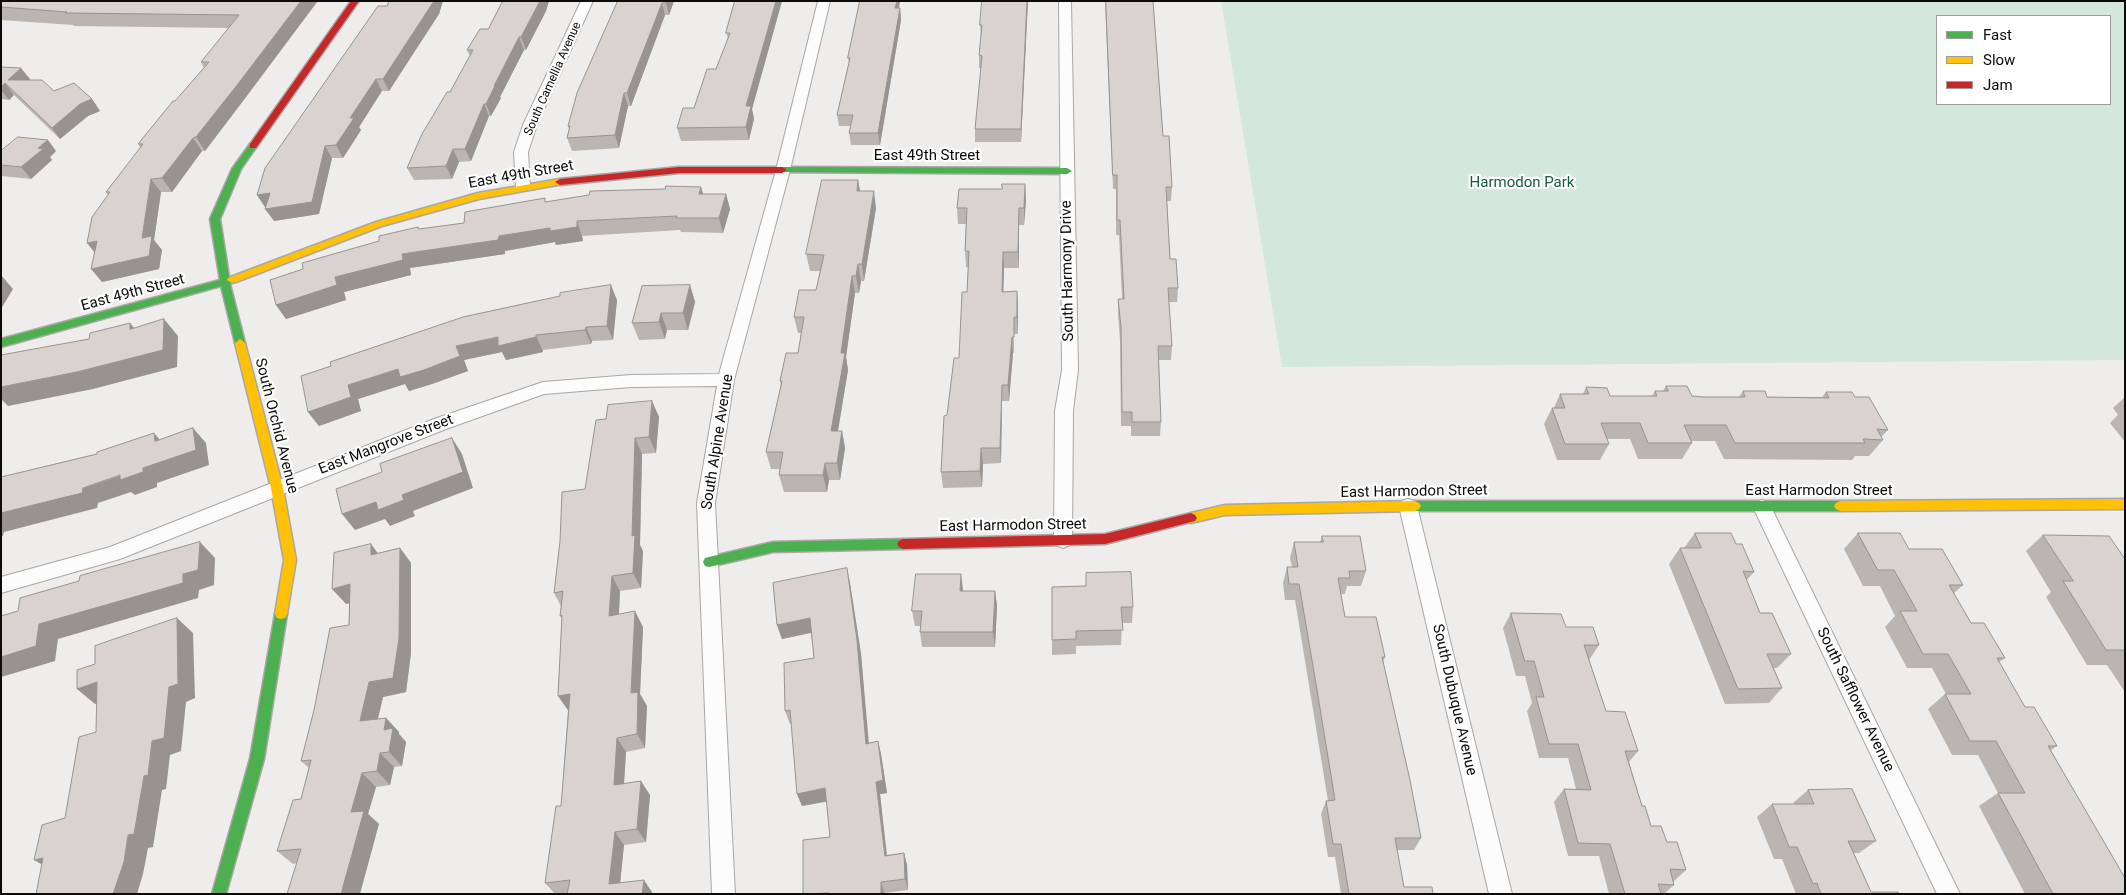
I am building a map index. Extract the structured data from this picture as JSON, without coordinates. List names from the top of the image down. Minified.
{"streets":{"street":["South Camellia Avenue","East 49th Street","South Harmony Drive","South Orchid Avenue","South Alpine Avenue","East Mangrove Street","East Harmodon Street","South Dubuque Avenue","South Safflower Avenue"]},"crossings":[["South Camellia Avenue","East 49th Street"],["East 49th Street","South Harmony Drive"],["East 49th Street","South Orchid Avenue"],["East 49th Street","South Alpine Avenue"],["South Harmony Drive","East Harmodon Street"],["South Orchid Avenue","East Mangrove Street"],["South Alpine Avenue","East Mangrove Street"],["South Alpine Avenue","East Harmodon Street"],["East Harmodon Street","South Dubuque Avenue"],["East Harmodon Street","South Safflower Avenue"]],"parks":["Harmodon Park"],"legend":["Fast","Slow","Jam"]}
